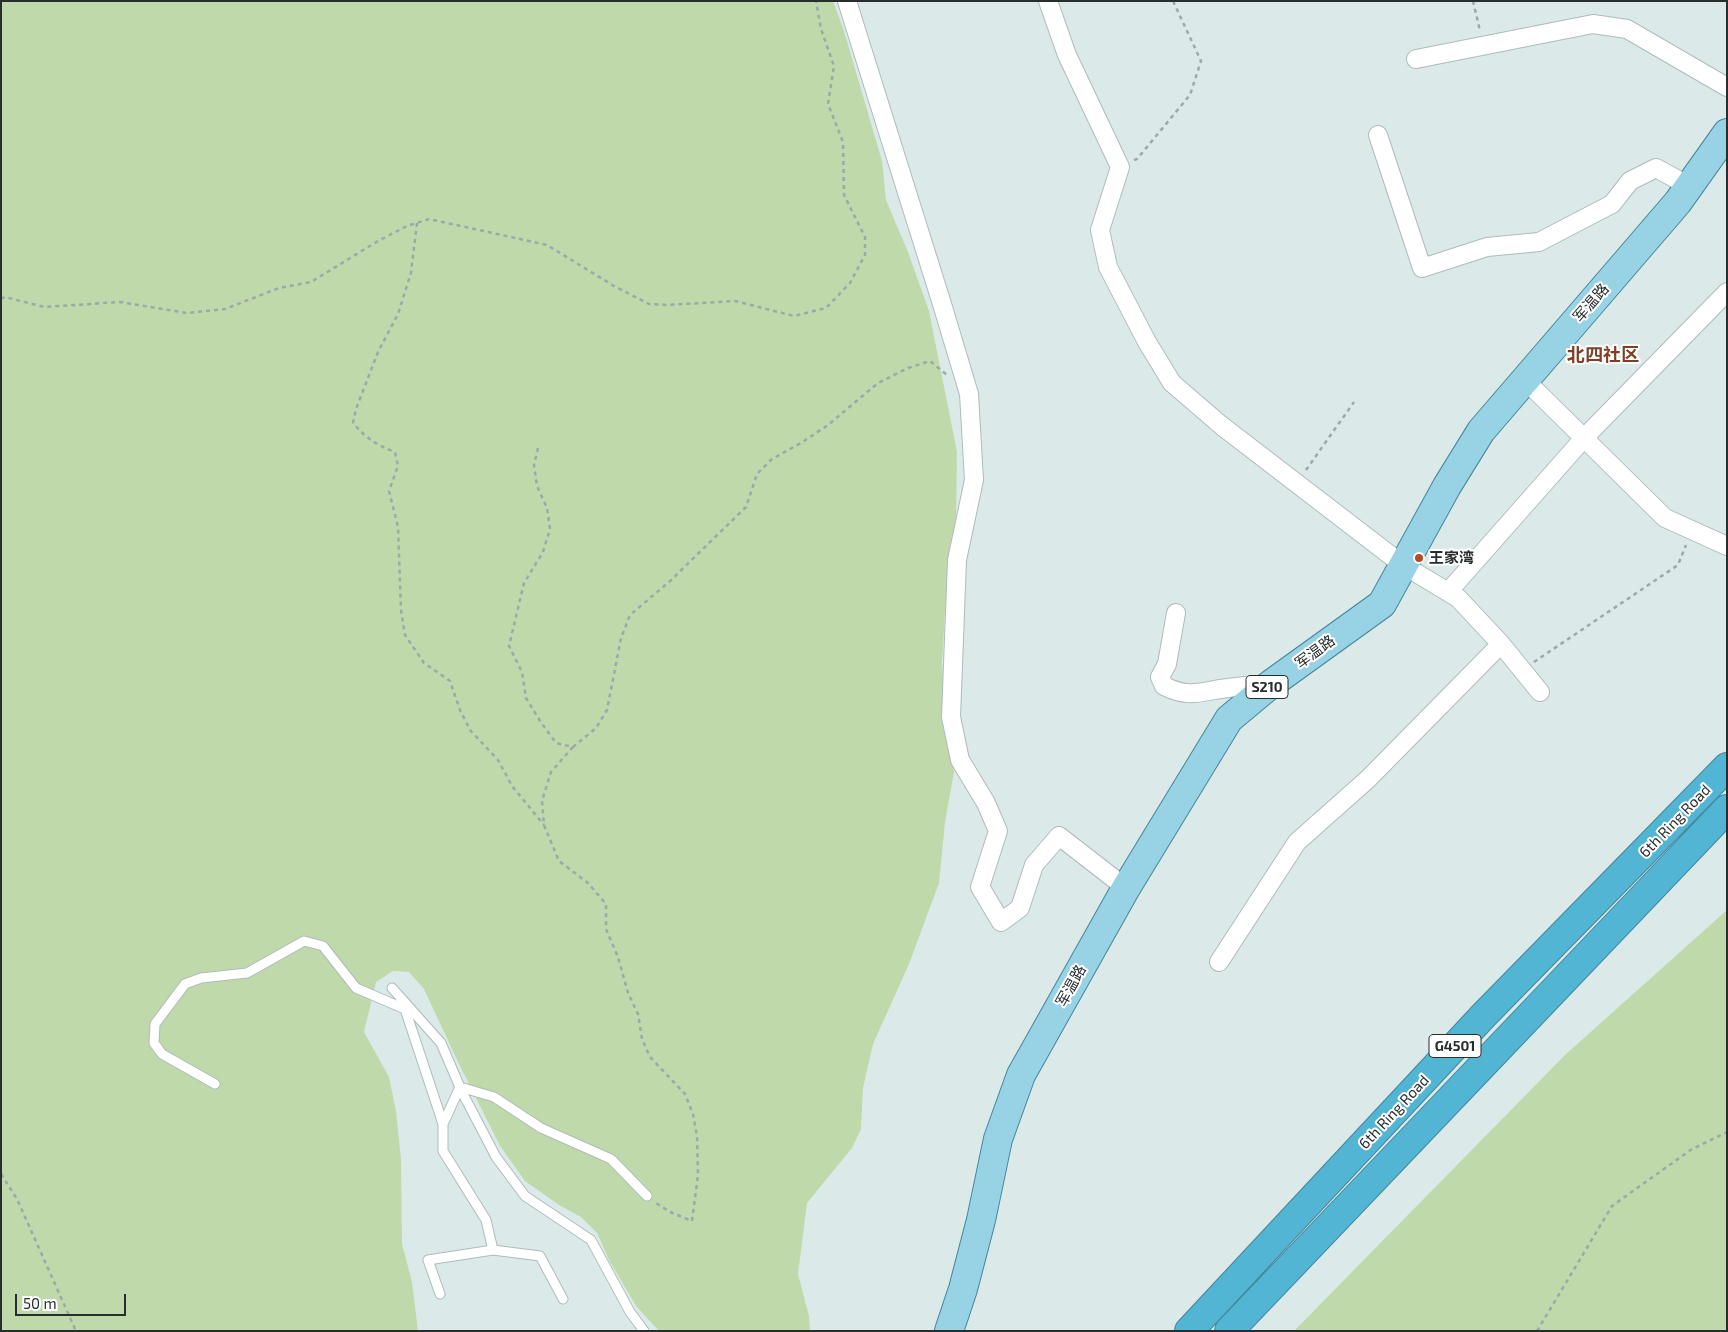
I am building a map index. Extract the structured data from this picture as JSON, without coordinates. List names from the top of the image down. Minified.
{"streets":{"highway":["6th Ring Road","G4501"],"main road":["军温路","S210"]},"districts":["北四社区"],"places":["王家湾"],"scale_bar":"50 m"}
